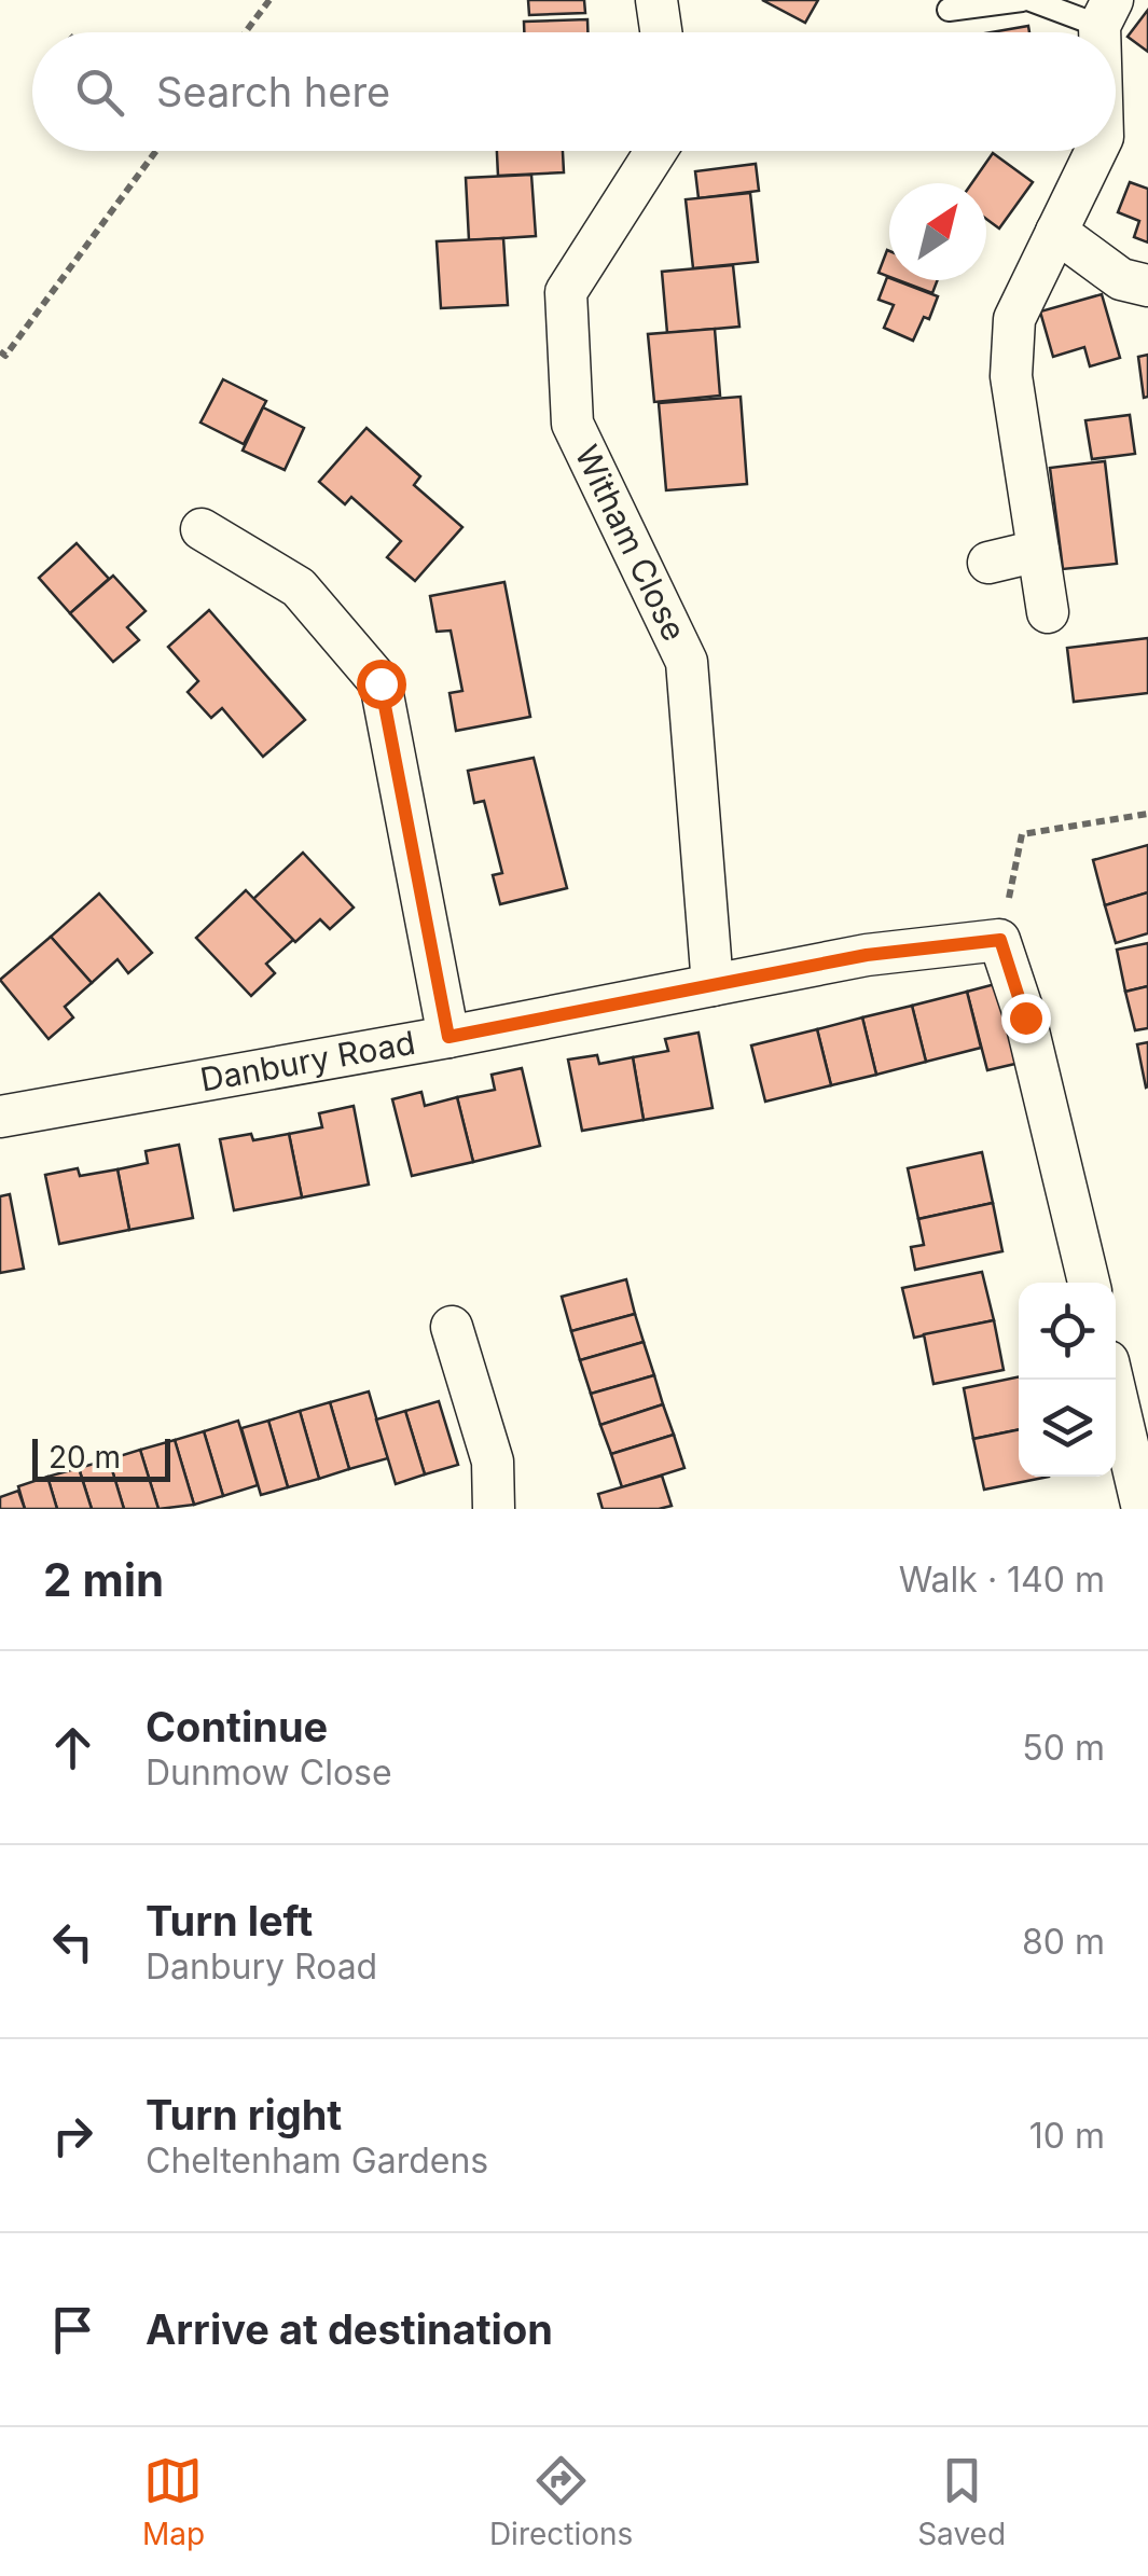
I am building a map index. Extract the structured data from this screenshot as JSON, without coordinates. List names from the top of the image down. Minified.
{"streets":{"street":["Witham Close","Danbury Road"]},"crossings":[["Witham Close","Danbury Road"]],"scale_bar":"20 m","north":"top right","page":{"search":"Search here","scale":"20 m","heading":["2 min","Walk · 140 m"],"list":[["Continue","Dunmow Close","50 m"],["Turn left","Danbury Road","80 m"],["Turn right","Cheltenham Gardens","10 m"],"Arrive at destination"],"nav":["Map","Directions","Saved"]}}
